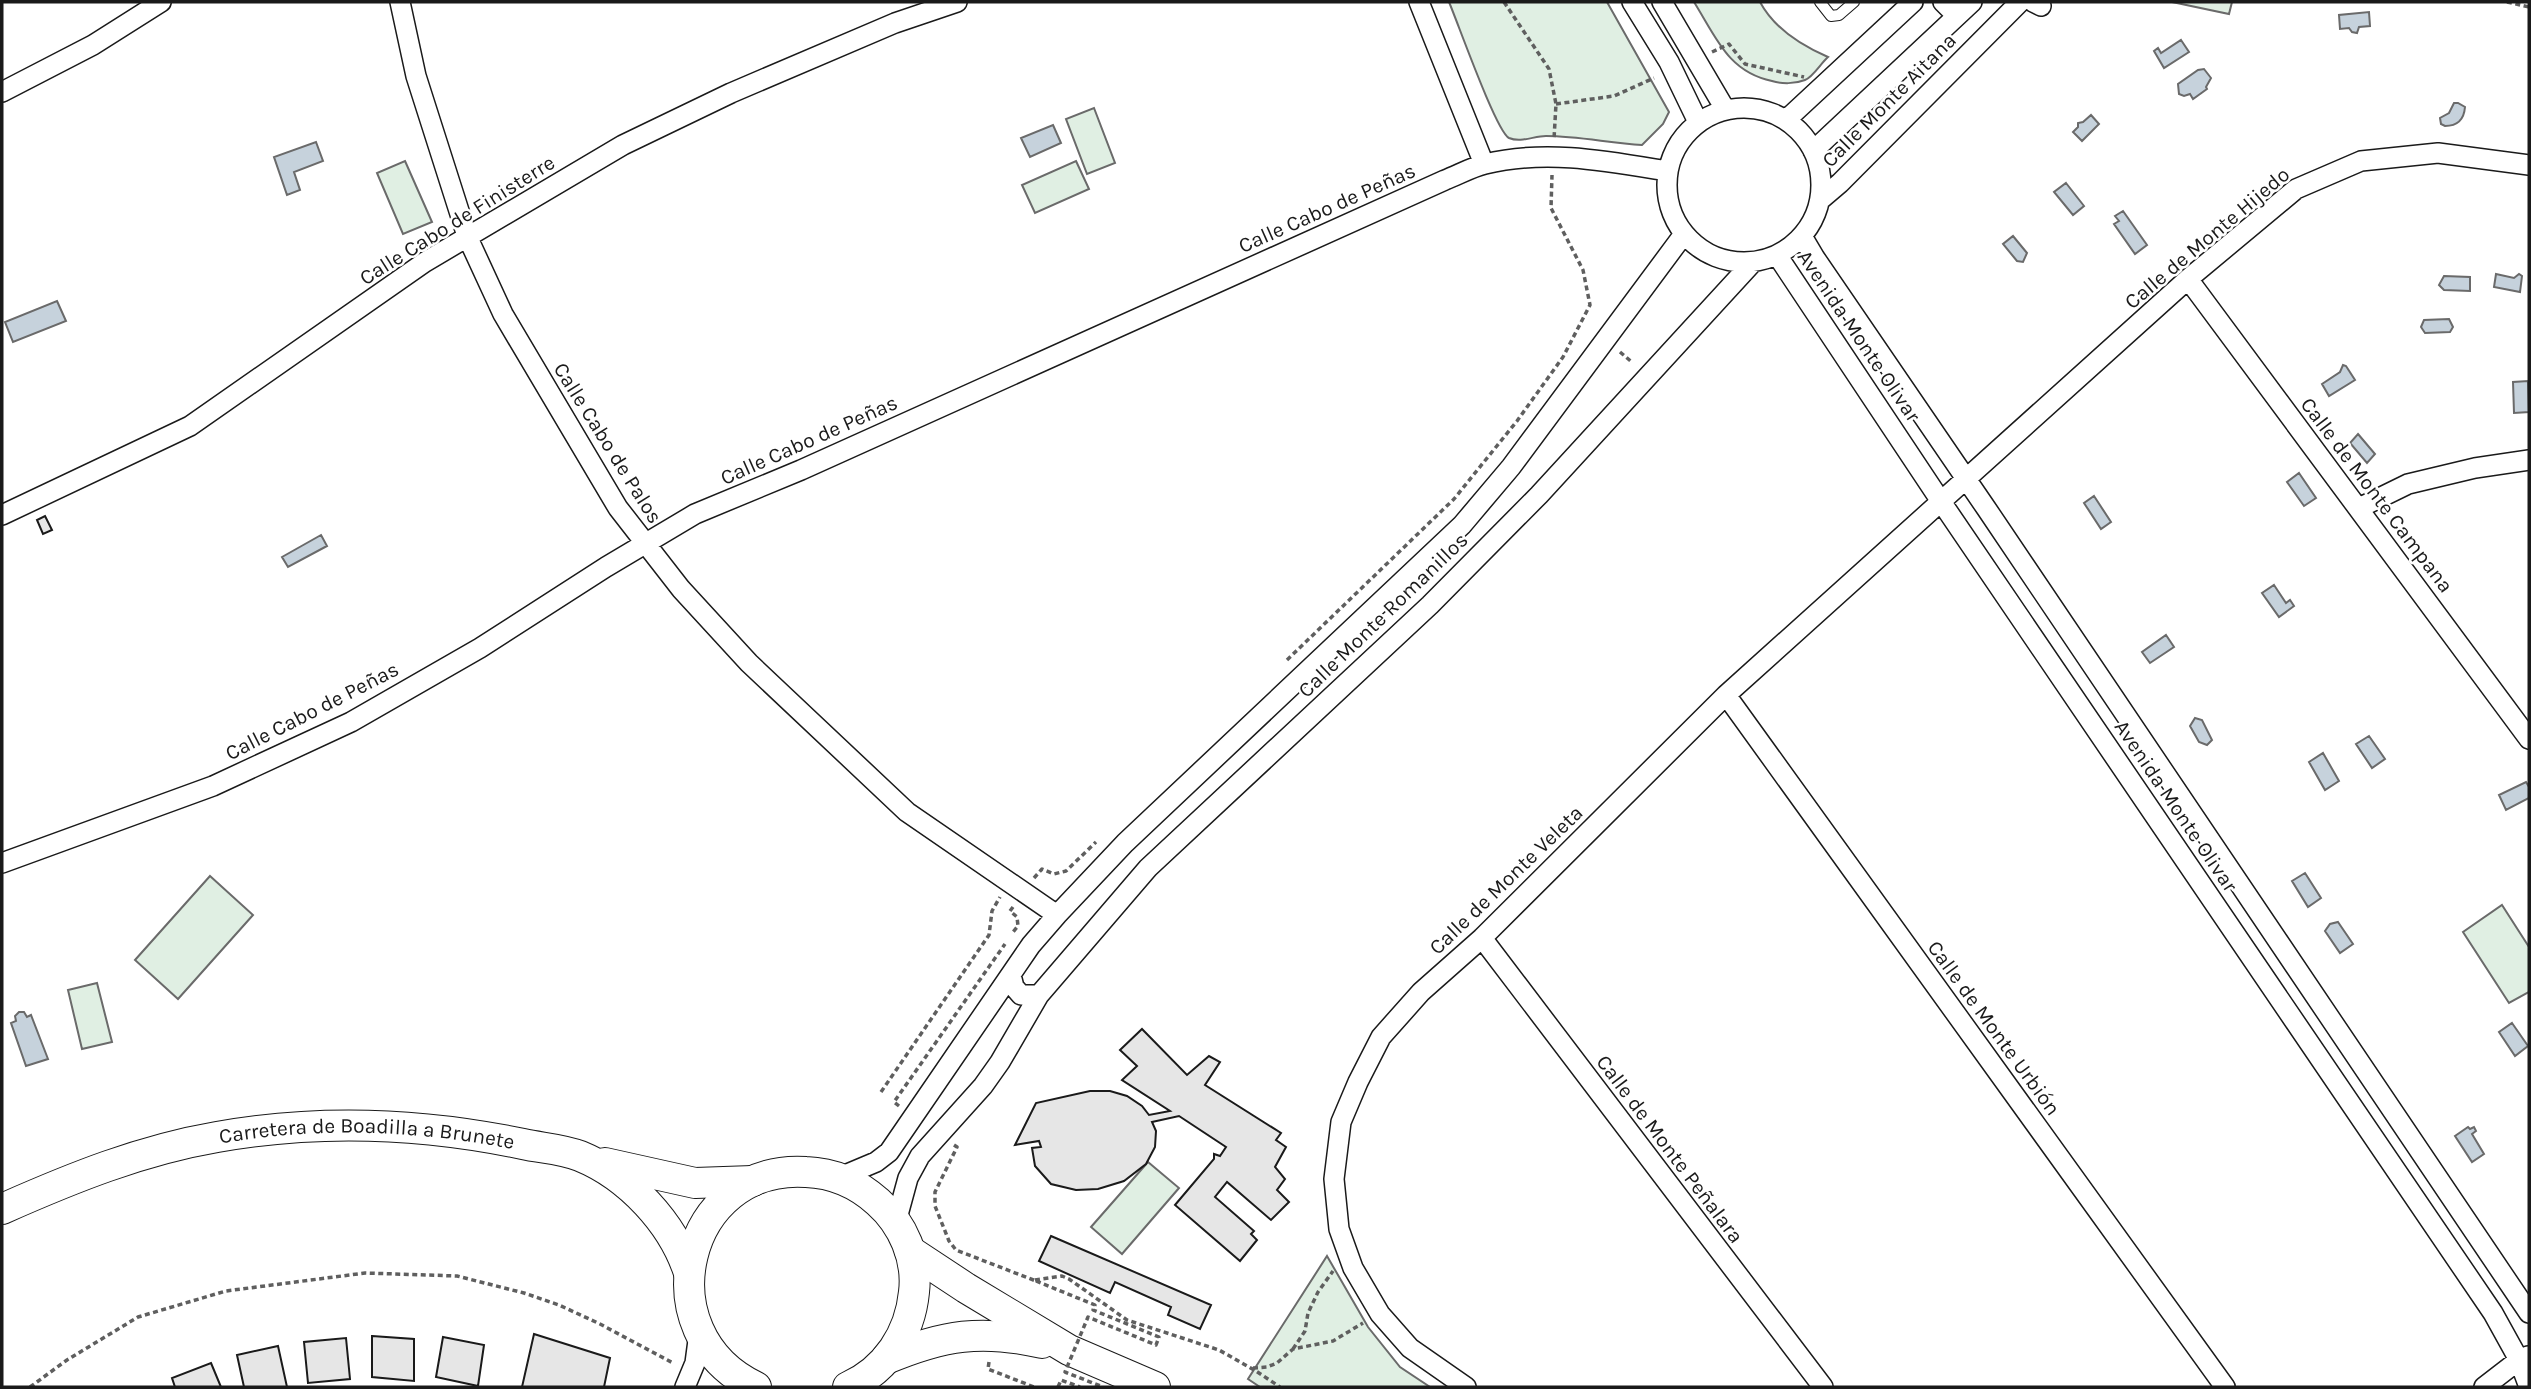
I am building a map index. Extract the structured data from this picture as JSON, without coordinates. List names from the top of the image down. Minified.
{"streets":{"main road":["Carretera de Boadilla a Brunete"],"street":["Calle Monte Aitana","Calle Cabo de Peñas","Calle Cabo de Finisterre","Calle de Monte Hijedo","Avenida Monte Olivar","Calle Cabo de Palos","Calle de Monte Campana","Calle Monte Romanillos","Calle de Monte Veleta","Calle de Monte Urbión","Calle de Monte Peñalara"]},"crossings":[["Calle Monte Aitana","Calle Cabo de Peñas"],["Calle Monte Aitana","Avenida Monte Olivar"],["Calle Monte Aitana","Calle Monte Romanillos"],["Calle Cabo de Peñas","Avenida Monte Olivar"],["Calle Cabo de Peñas","Calle Cabo de Palos"],["Calle Cabo de Peñas","Calle Monte Romanillos"],["Calle Cabo de Finisterre","Calle Cabo de Palos"],["Calle de Monte Hijedo","Avenida Monte Olivar"],["Calle de Monte Hijedo","Calle de Monte Campana"],["Calle de Monte Hijedo","Calle de Monte Veleta"],["Avenida Monte Olivar","Calle Monte Romanillos"],["Avenida Monte Olivar","Calle de Monte Veleta"],["Calle Cabo de Palos","Calle Monte Romanillos"],["Calle de Monte Veleta","Calle de Monte Urbión"],["Calle de Monte Veleta","Calle de Monte Peñalara"]]}
